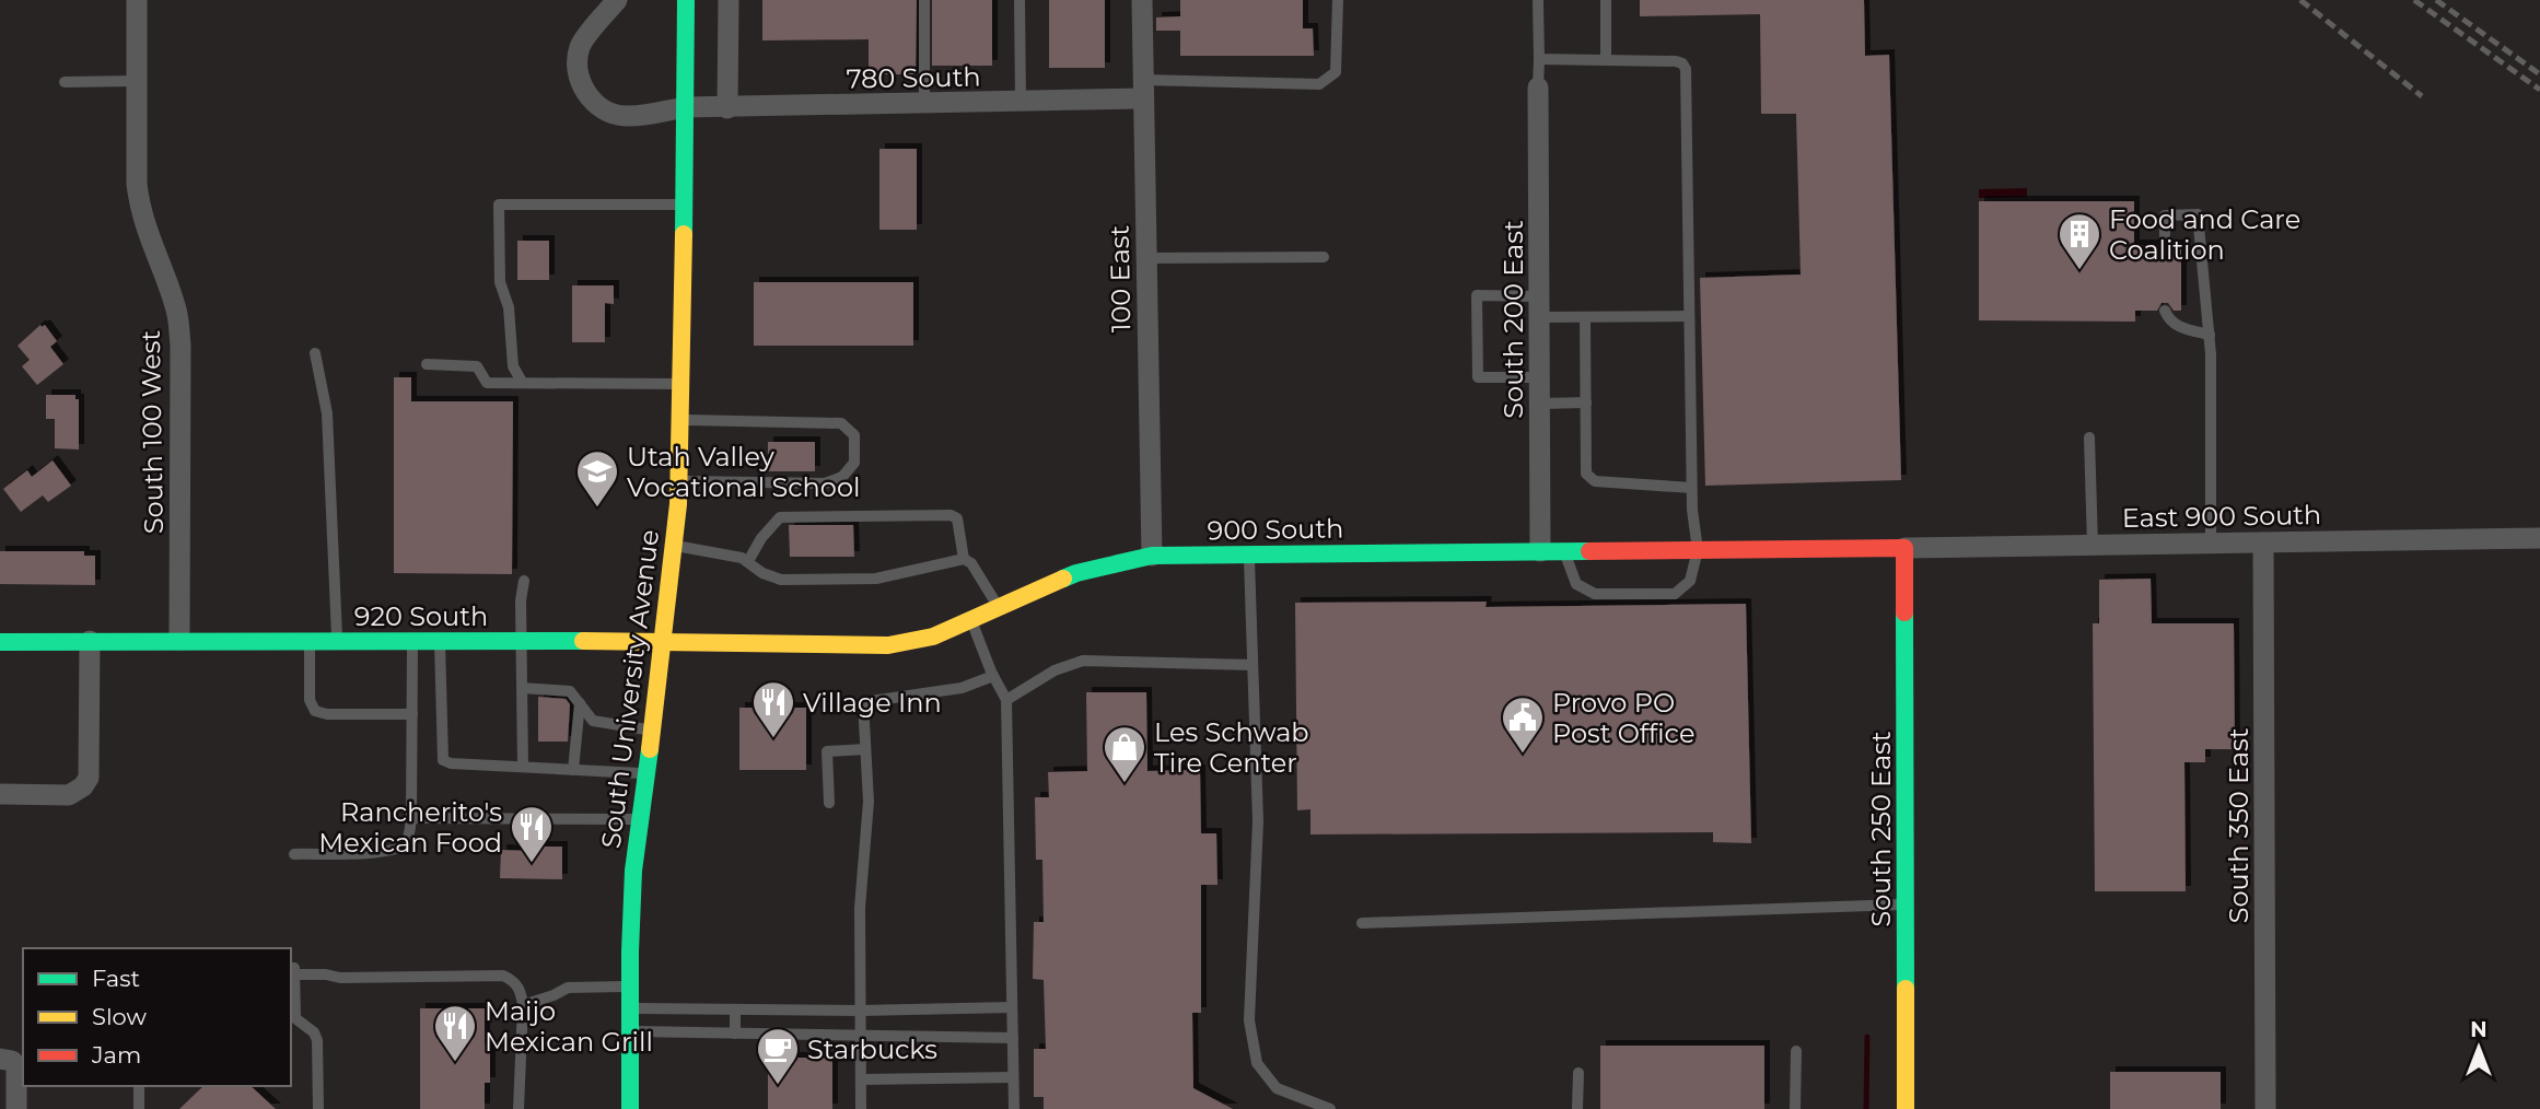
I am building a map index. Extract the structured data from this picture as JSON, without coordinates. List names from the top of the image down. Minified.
{"streets":{"main road":["900 South","920 South","South University Avenue","South 250 East"],"street":["780 South","100 East","South 200 East","South 100 West","East 900 South","South 350 East"]},"crossings":[["780 South","100 East"],["780 South","South University Avenue"],["100 East","900 South"],["South 200 East","900 South"],["South 100 West","920 South"],["East 900 South","900 South"],["East 900 South","South 350 East"],["East 900 South","South 250 East"],["900 South","920 South"],["900 South","South University Avenue"],["900 South","South 250 East"],["920 South","South University Avenue"]],"places":{"building":["Food and Care Coalition"],"school or university":["Utah Valley Vocational School"],"restaurant":["Village Inn","Rancherito's Mexican Food","Maijo Mexican Grill"],"public building":["Provo PO Post Office"],"shop":["Les Schwab Tire Center"],"cafe":["Starbucks"]},"legend":["Fast","Slow","Jam"],"north":"top"}
